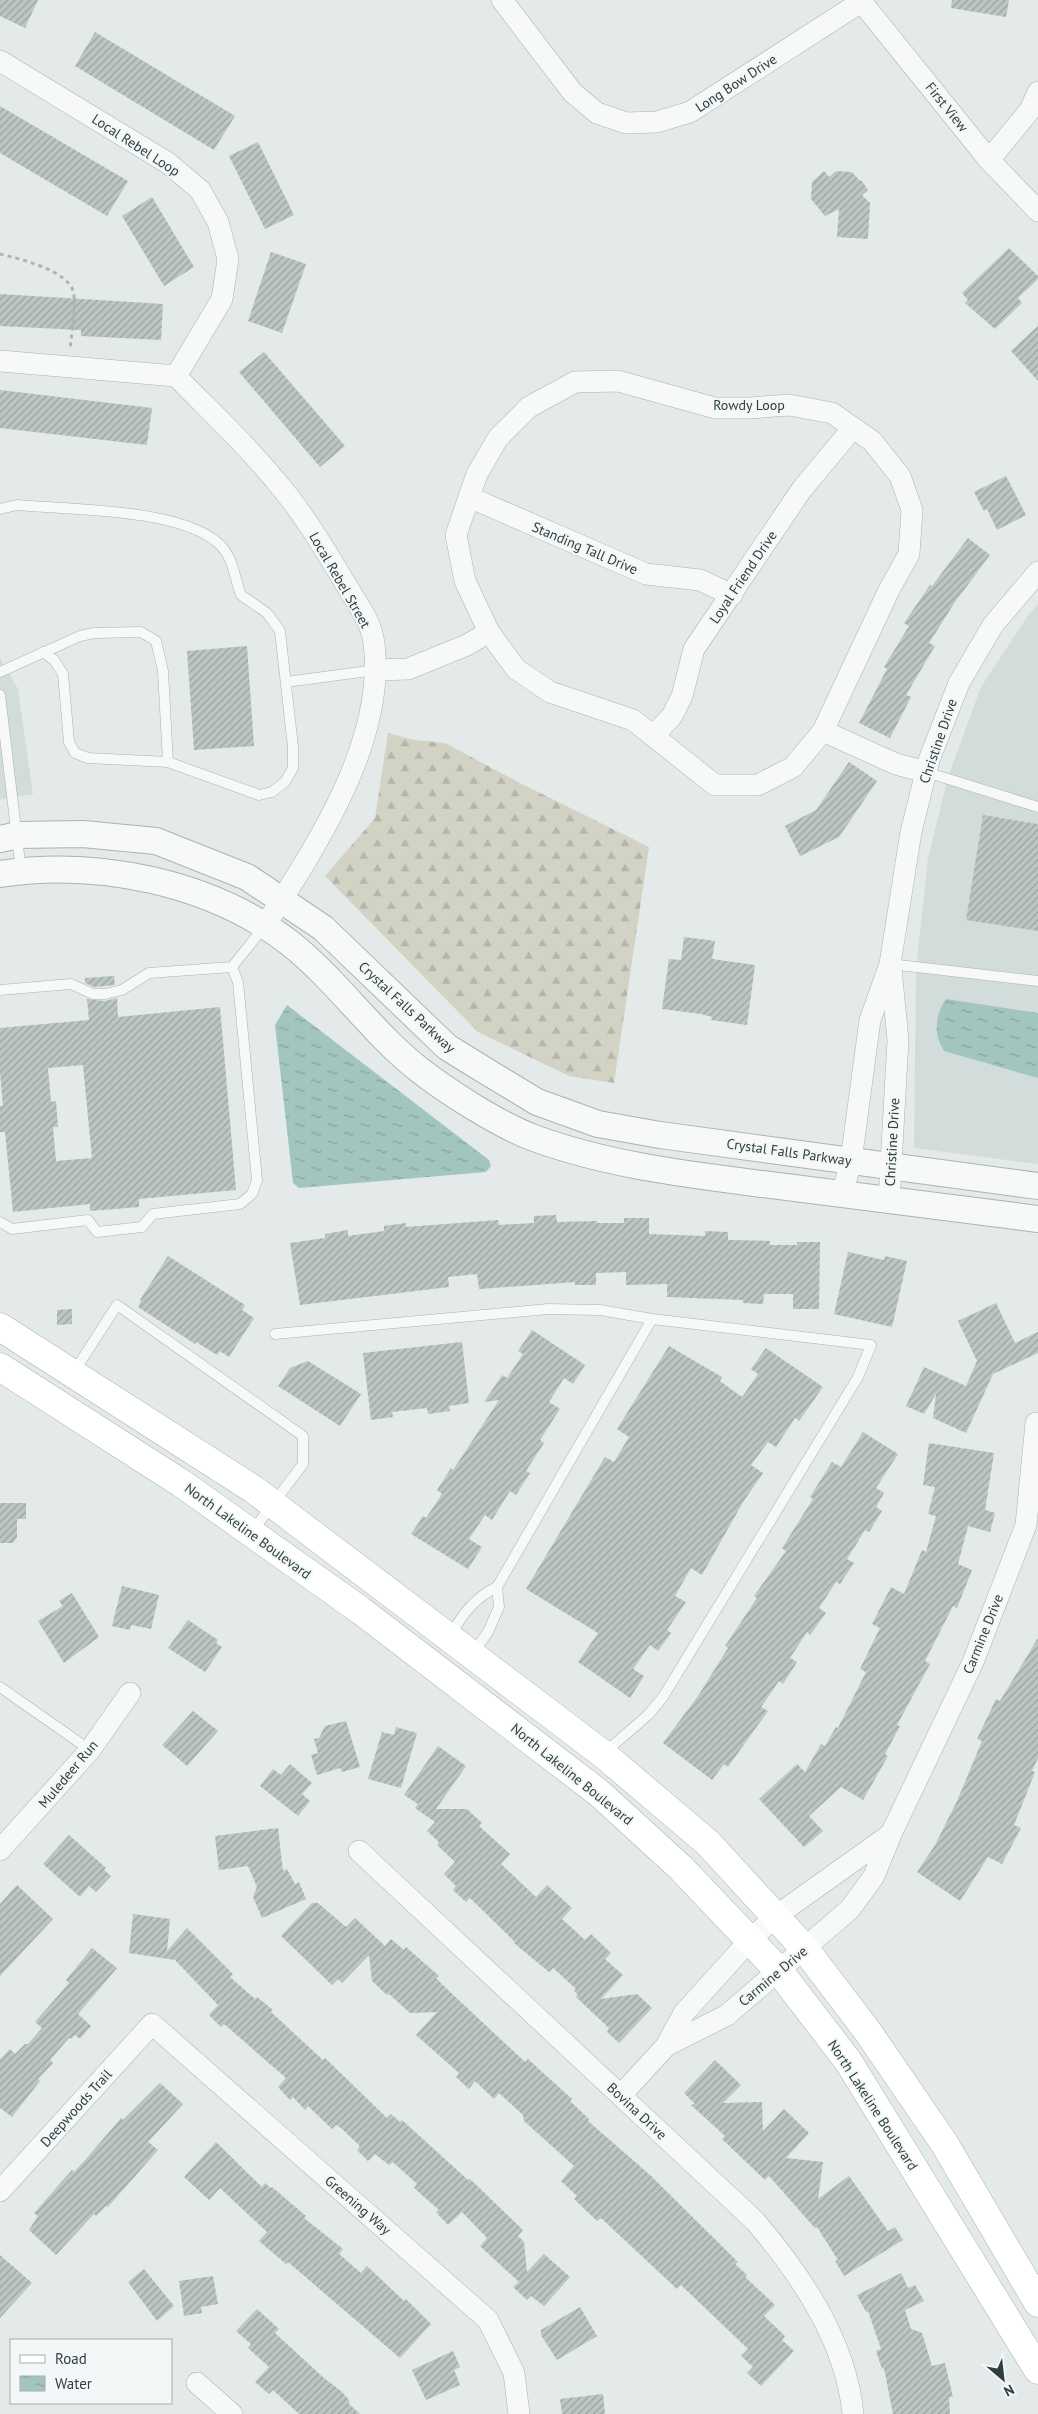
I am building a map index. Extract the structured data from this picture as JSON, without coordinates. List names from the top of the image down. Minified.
{"streets":{"main road":["North Lakeline Boulevard"],"street":["Long Bow Drive","First View","Local Rebel Loop","Rowdy Loop","Standing Tall Drive","Loyal Friend Drive","Local Rebel Street","Christine Drive","Crystal Falls Parkway","Carmine Drive","Muledeer Run","Deepwoods Trail","Bovina Drive","Greening Way"]},"crossings":[["Long Bow Drive","First View"],["Local Rebel Loop","Local Rebel Street"],["Rowdy Loop","Standing Tall Drive"],["Rowdy Loop","Loyal Friend Drive"],["Standing Tall Drive","Loyal Friend Drive"],["Local Rebel Street","Crystal Falls Parkway"],["Christine Drive","Crystal Falls Parkway"],["North Lakeline Boulevard","Carmine Drive"],["Carmine Drive","Bovina Drive"],["Deepwoods Trail","Greening Way"]],"legend":["Road","Water"],"north":"bottom right"}
